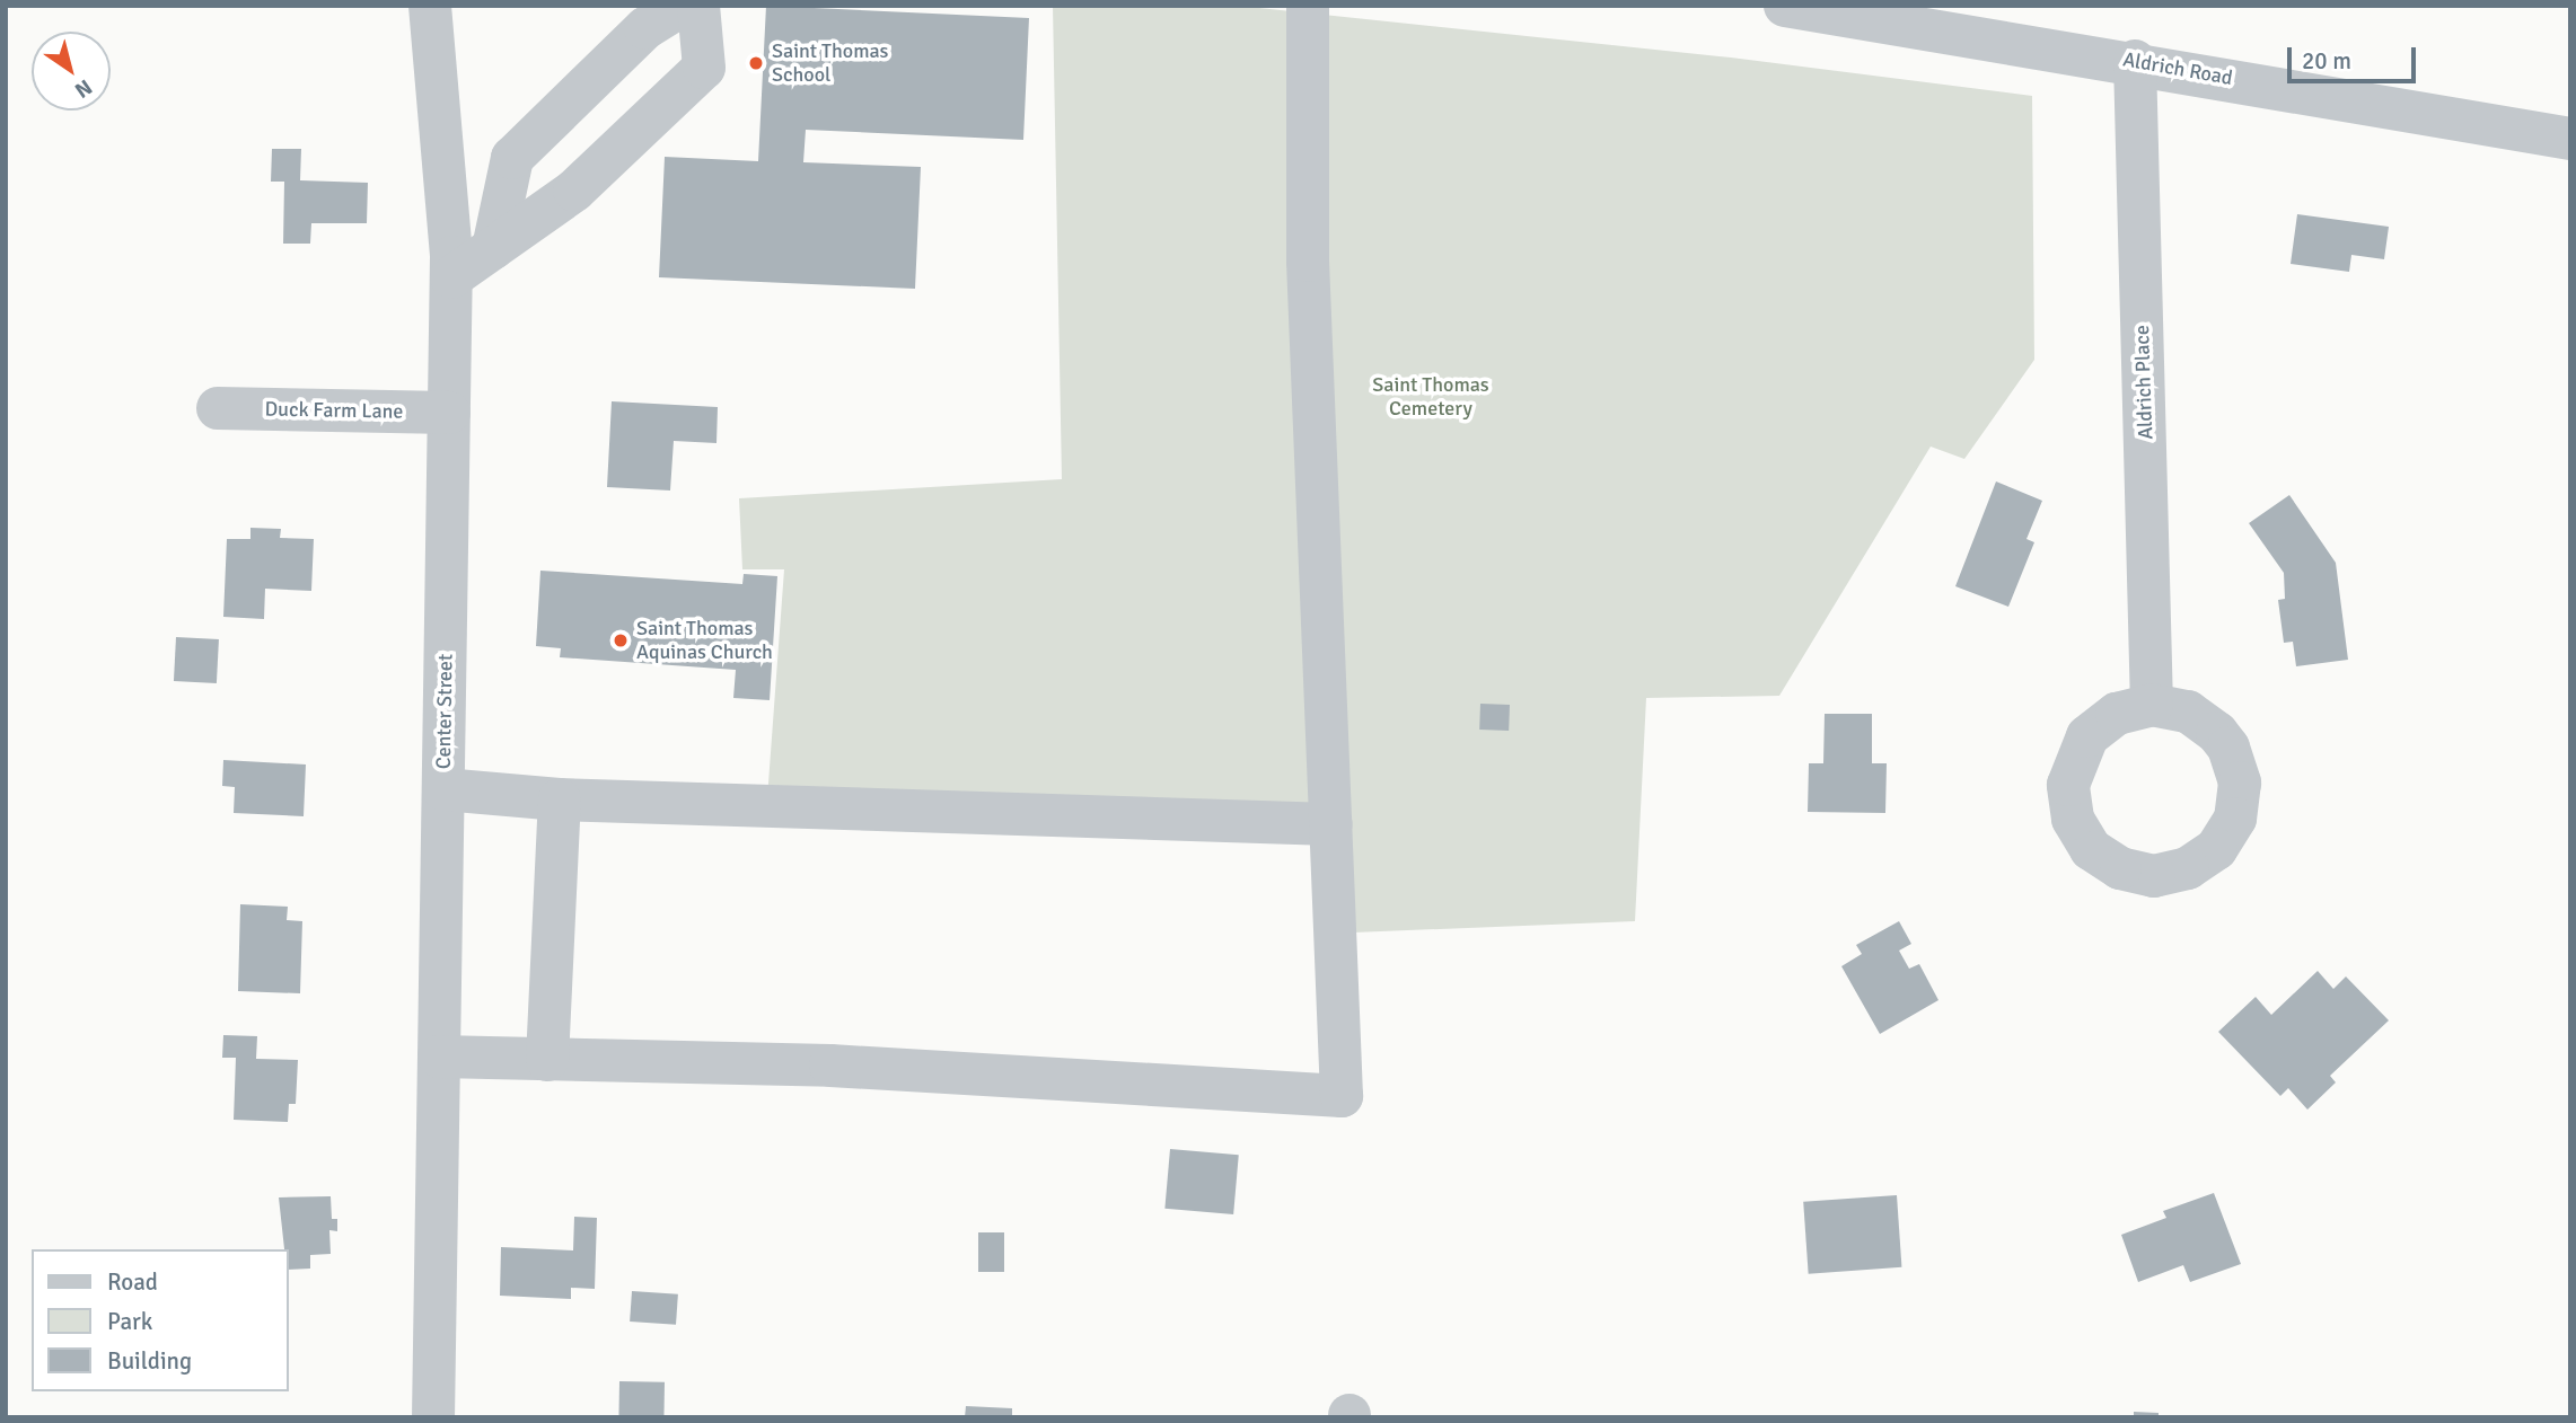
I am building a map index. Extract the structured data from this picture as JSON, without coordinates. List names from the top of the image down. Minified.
{"streets":{"street":["Aldrich Road","Aldrich Place","Duck Farm Lane","Center Street"]},"crossings":[["Aldrich Road","Aldrich Place"],["Duck Farm Lane","Center Street"]],"parks":["Saint Thomas Cemetery"],"places":["Saint Thomas School","Saint Thomas Aquinas Church"],"legend":["Road","Park","Building"],"scale_bar":"20 m","north":"bottom right"}
